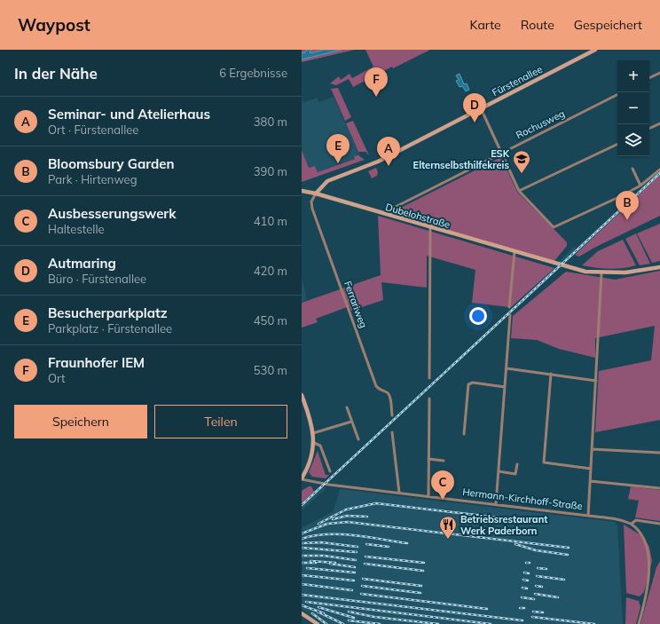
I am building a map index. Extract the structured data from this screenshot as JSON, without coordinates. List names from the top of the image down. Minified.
{"streets":{"street":["Fürstenallee","Rochusweg","Dubelohstraße","Ferrariweg","Hermann-Kirchhoff-Straße"]},"crossings":[["Fürstenallee","Dubelohstraße"],["Fürstenallee","Ferrariweg"],["Rochusweg","Dubelohstraße"],["Dubelohstraße","Ferrariweg"]],"places":{"school or university":["ESK Elternselbsthilfekreis"],"restaurant":["Betriebsrestaurant Werk Paderborn"]},"page":{"header":"Waypost","nav":["Karte","Route","Gespeichert"],"heading":["In der Nähe","6 Ergebnisse"],"map_buttons":["+","−"],"pins":["F","D","E","A","B","C"],"list":[{"mark":"A","name":"Seminar- und Atelierhaus","note":"Ort · Fürstenallee","value":"380 m"},{"mark":"B","name":"Bloomsbury Garden","note":"Park · Hirtenweg","value":"390 m"},{"mark":"C","name":"Ausbesserungswerk","note":"Haltestelle","value":"410 m"},{"mark":"D","name":"Autmaring","note":"Büro · Fürstenallee","value":"420 m"},{"mark":"E","name":"Besucherparkplatz","note":"Parkplatz · Fürstenallee","value":"450 m"},{"mark":"F","name":"Fraunhofer IEM","note":"Ort","value":"530 m"}],"buttons":["Speichern","Teilen"]}}
